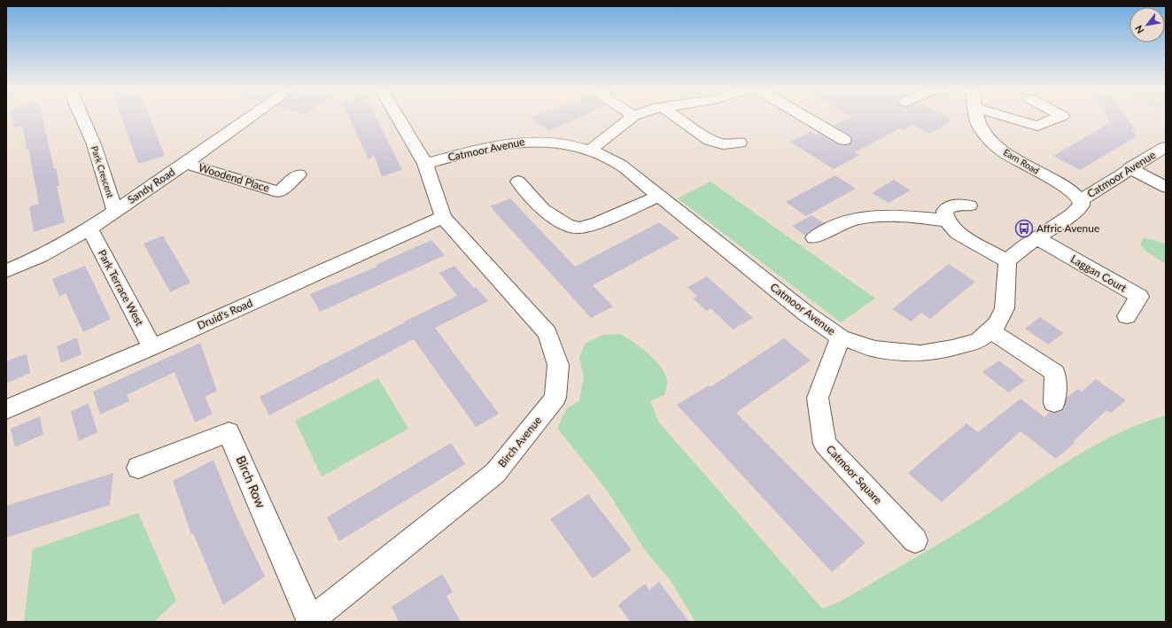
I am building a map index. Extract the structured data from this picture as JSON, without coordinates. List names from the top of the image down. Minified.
{"streets":{"street":["Catmoor Avenue","Earn Road","Park Crescent","Woodend Place","Sandy Road","Laggan Court","Park Terrace West","Druid's Road","Birch Avenue","Catmoor Square","Birch Row"]},"crossings":[["Catmoor Avenue","Earn Road"],["Catmoor Avenue","Laggan Court"],["Catmoor Avenue","Catmoor Square"],["Park Crescent","Sandy Road"],["Woodend Place","Sandy Road"],["Sandy Road","Park Terrace West"],["Park Terrace West","Druid's Road"],["Druid's Road","Birch Avenue"],["Birch Avenue","Birch Row"]],"places":{"bus stop":["Affric Avenue"]},"north":"bottom left"}
